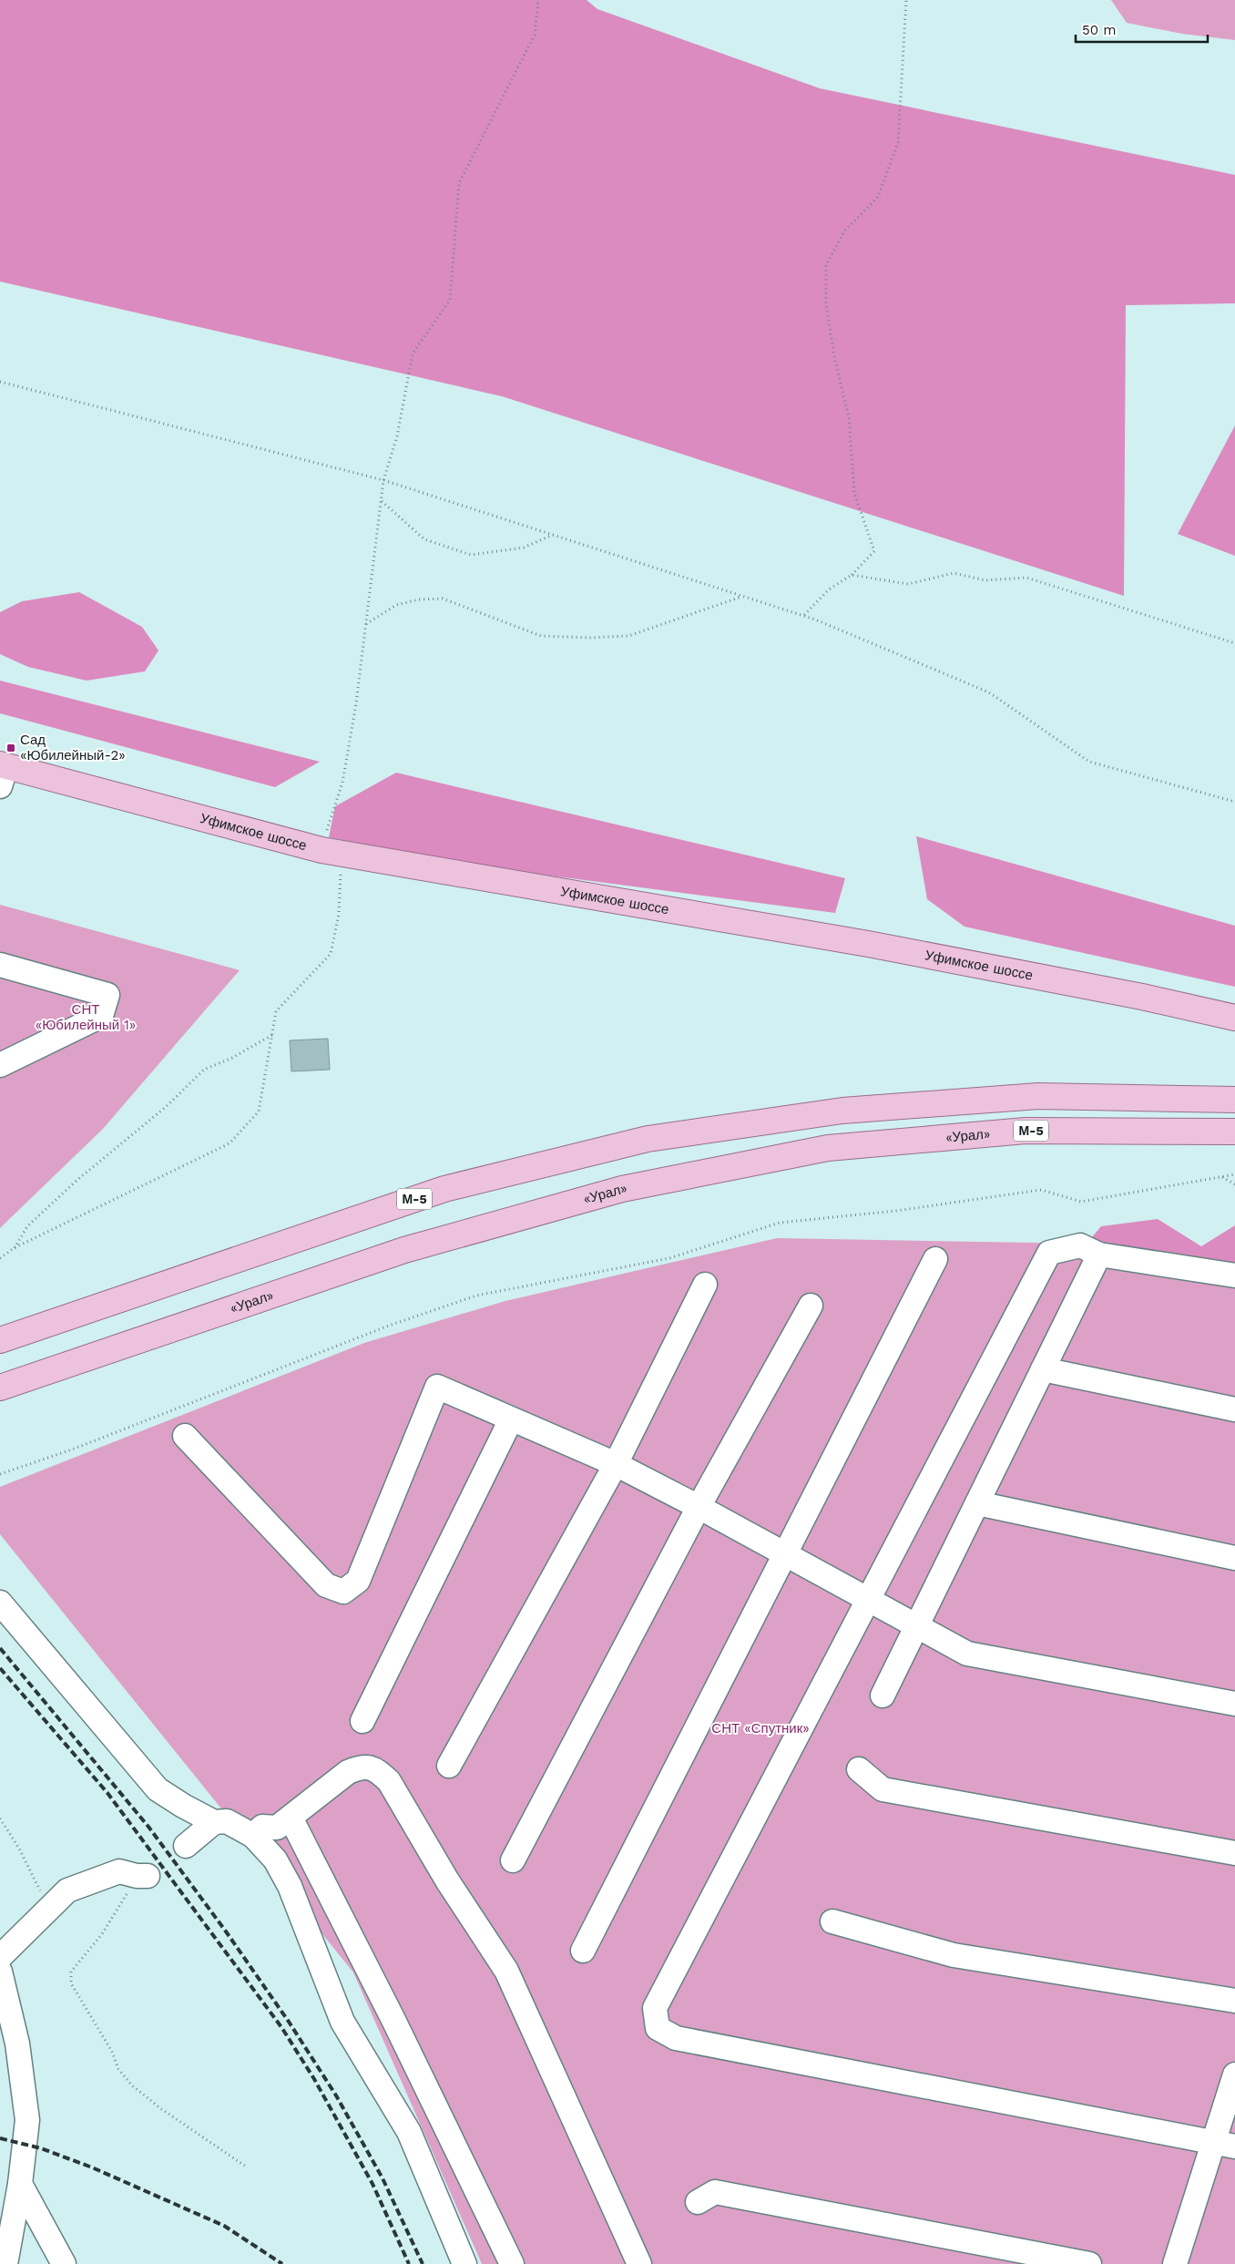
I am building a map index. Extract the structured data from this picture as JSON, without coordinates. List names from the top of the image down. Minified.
{"streets":{"main road":["Уфимское шоссе","М-5","«Урал»"]},"parks":["СНТ «Юбилейный 1»","СНТ «Спутник»"],"places":{"transit":["Сад «Юбилейный-2»"]},"scale_bar":"50 m"}
